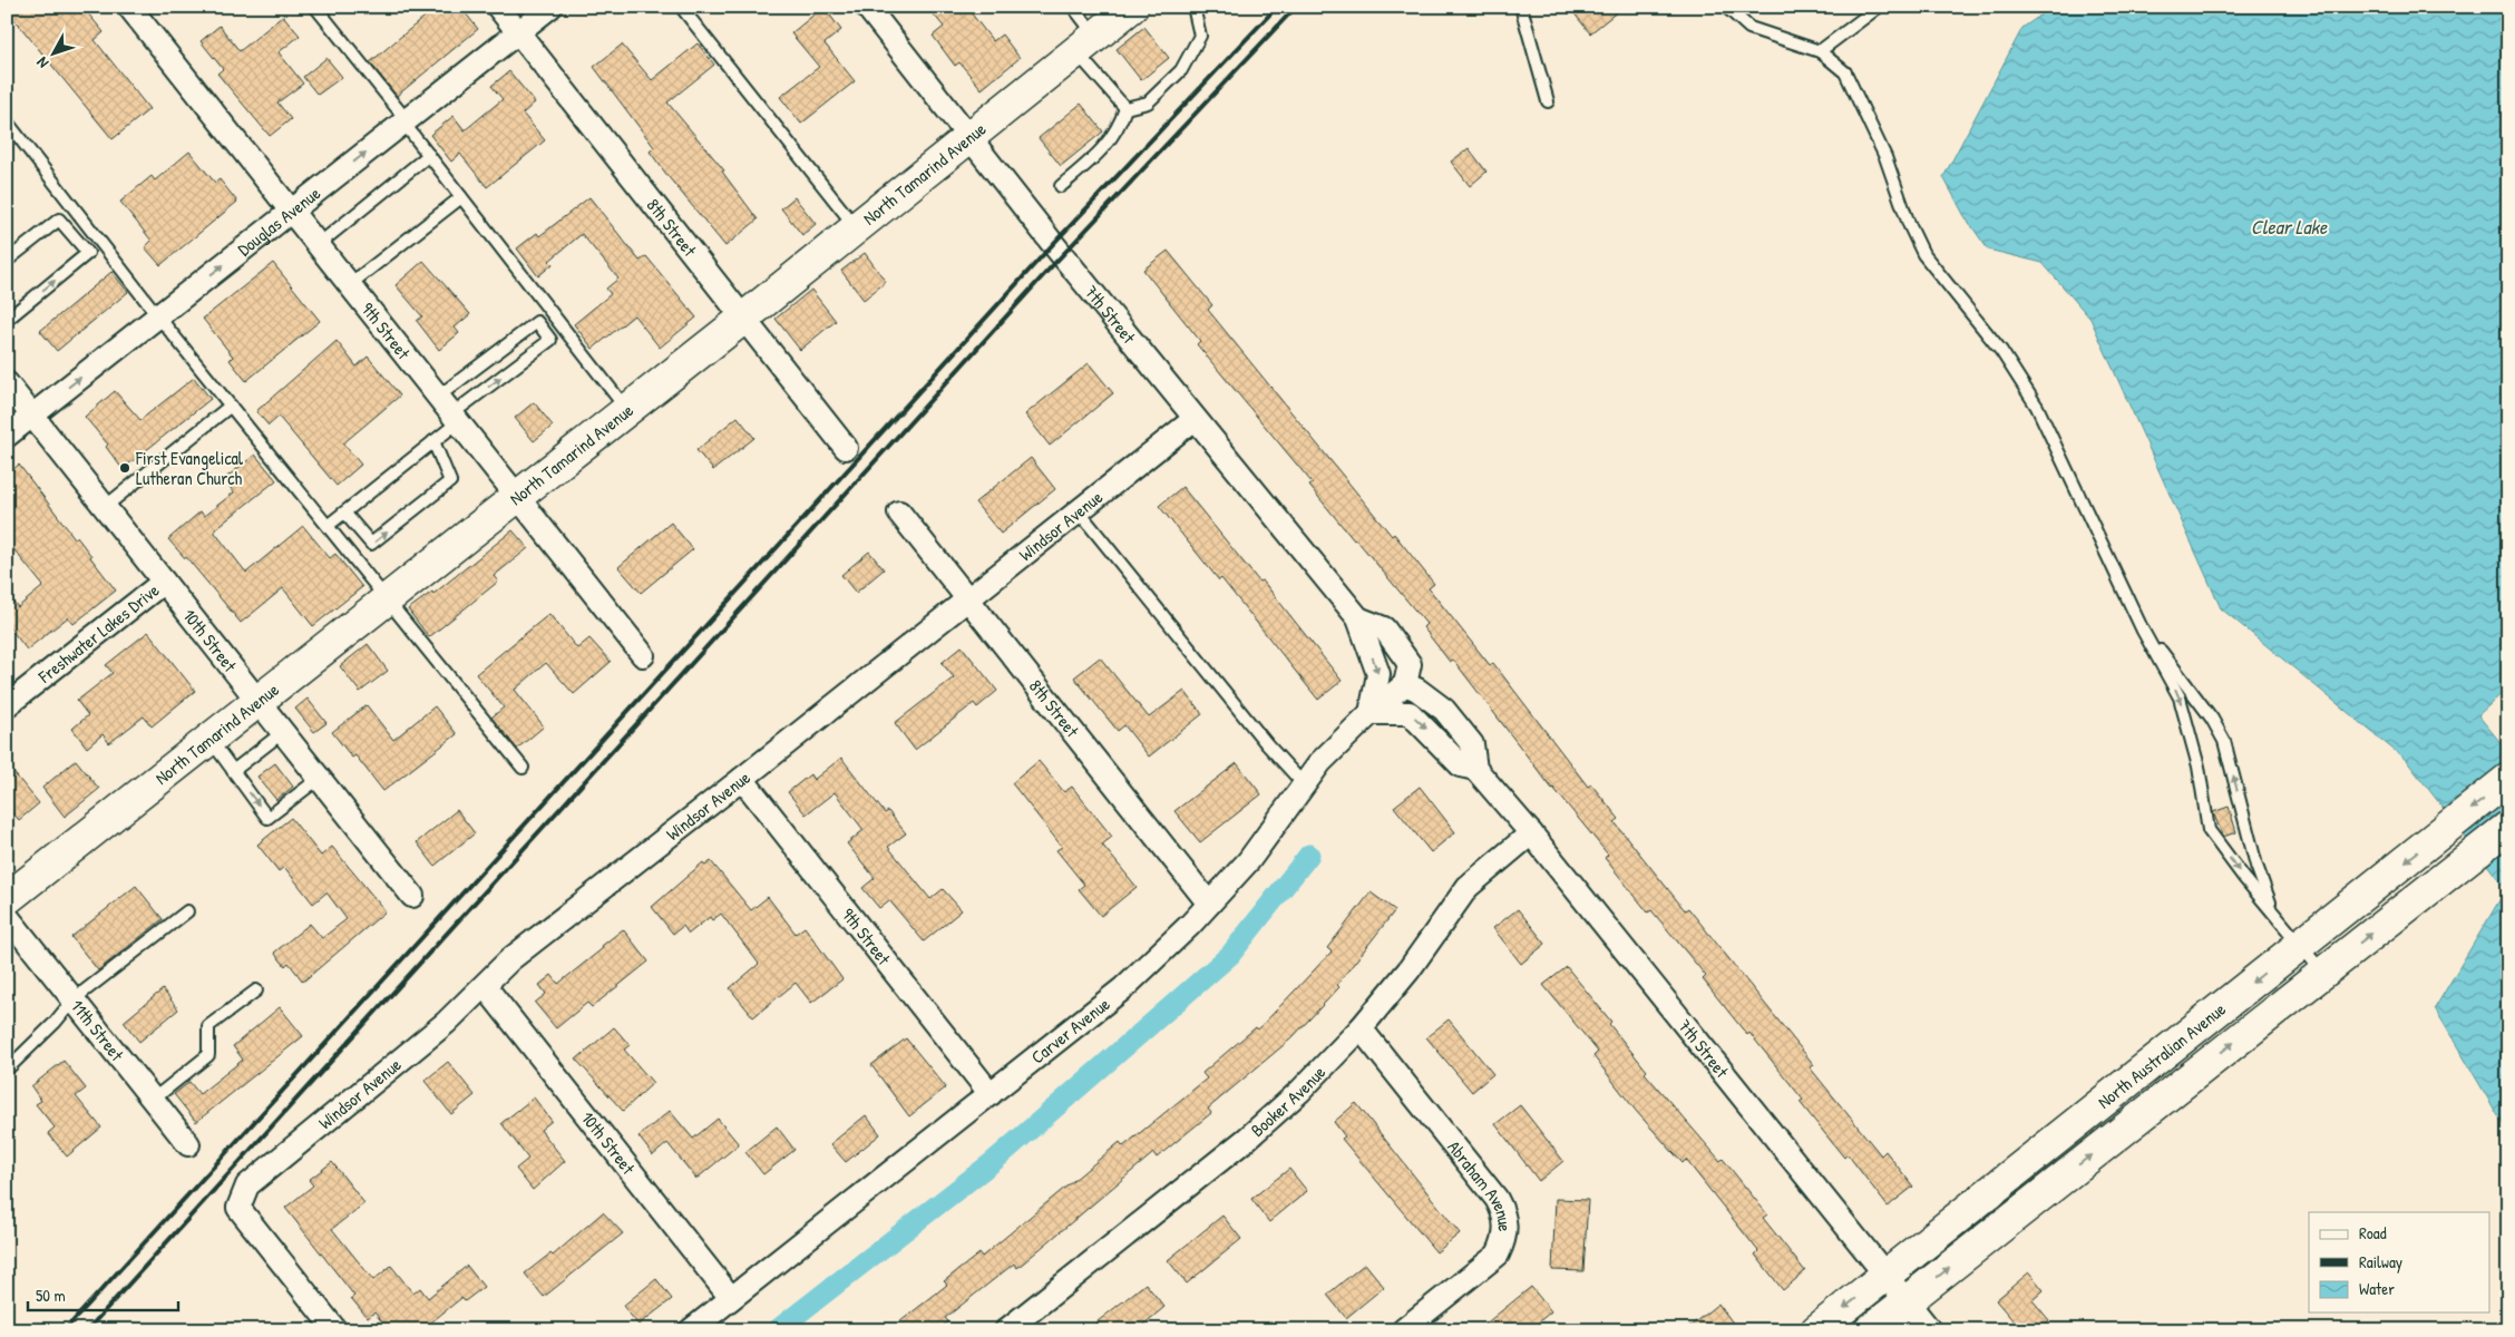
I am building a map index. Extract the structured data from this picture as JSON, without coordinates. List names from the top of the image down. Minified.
{"streets":{"main road":["North Tamarind Avenue","North Australian Avenue"],"street":["Douglas Avenue","8th Street","7th Street","9th Street","Windsor Avenue","Freshwater Lakes Drive","10th Street","11th Street","Carver Avenue","Booker Avenue","Abraham Avenue"]},"crossings":[["North Tamarind Avenue","8th Street"],["North Tamarind Avenue","7th Street"],["North Tamarind Avenue","9th Street"],["North Tamarind Avenue","10th Street"],["Douglas Avenue","8th Street"],["Douglas Avenue","9th Street"],["Douglas Avenue","10th Street"],["8th Street","Windsor Avenue"],["8th Street","Carver Avenue"],["7th Street","Windsor Avenue"],["7th Street","Carver Avenue"],["7th Street","North Australian Avenue"],["7th Street","Booker Avenue"],["9th Street","Windsor Avenue"],["9th Street","Carver Avenue"],["Windsor Avenue","10th Street"],["Freshwater Lakes Drive","10th Street"],["10th Street","Carver Avenue"],["Booker Avenue","Abraham Avenue"]],"one_way":["Douglas Avenue"],"water":["Clear Lake"],"places":["First Evangelical Lutheran Church"],"legend":["Road","Railway","Water"],"scale_bar":"50 m","north":"bottom left"}
